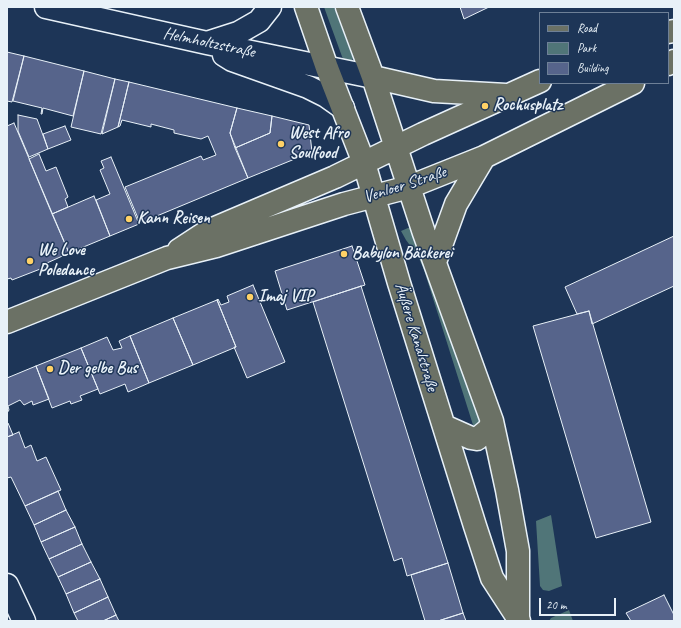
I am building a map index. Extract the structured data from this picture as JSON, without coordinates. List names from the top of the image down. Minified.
{"streets":{"main road":["Venloer Straße","Äußere Kanalstraße"],"street":["Helmholtzstraße"]},"crossings":[["Helmholtzstraße","Äußere Kanalstraße"],["Venloer Straße","Äußere Kanalstraße"]],"places":["Rochusplatz","West Afro Soulfood","Kann Reisen","Babylon Bäckerei","We Love Poledance","Imaj VIP","Der gelbe Bus"],"legend":["Road","Park","Building"],"scale_bar":"20 m"}
